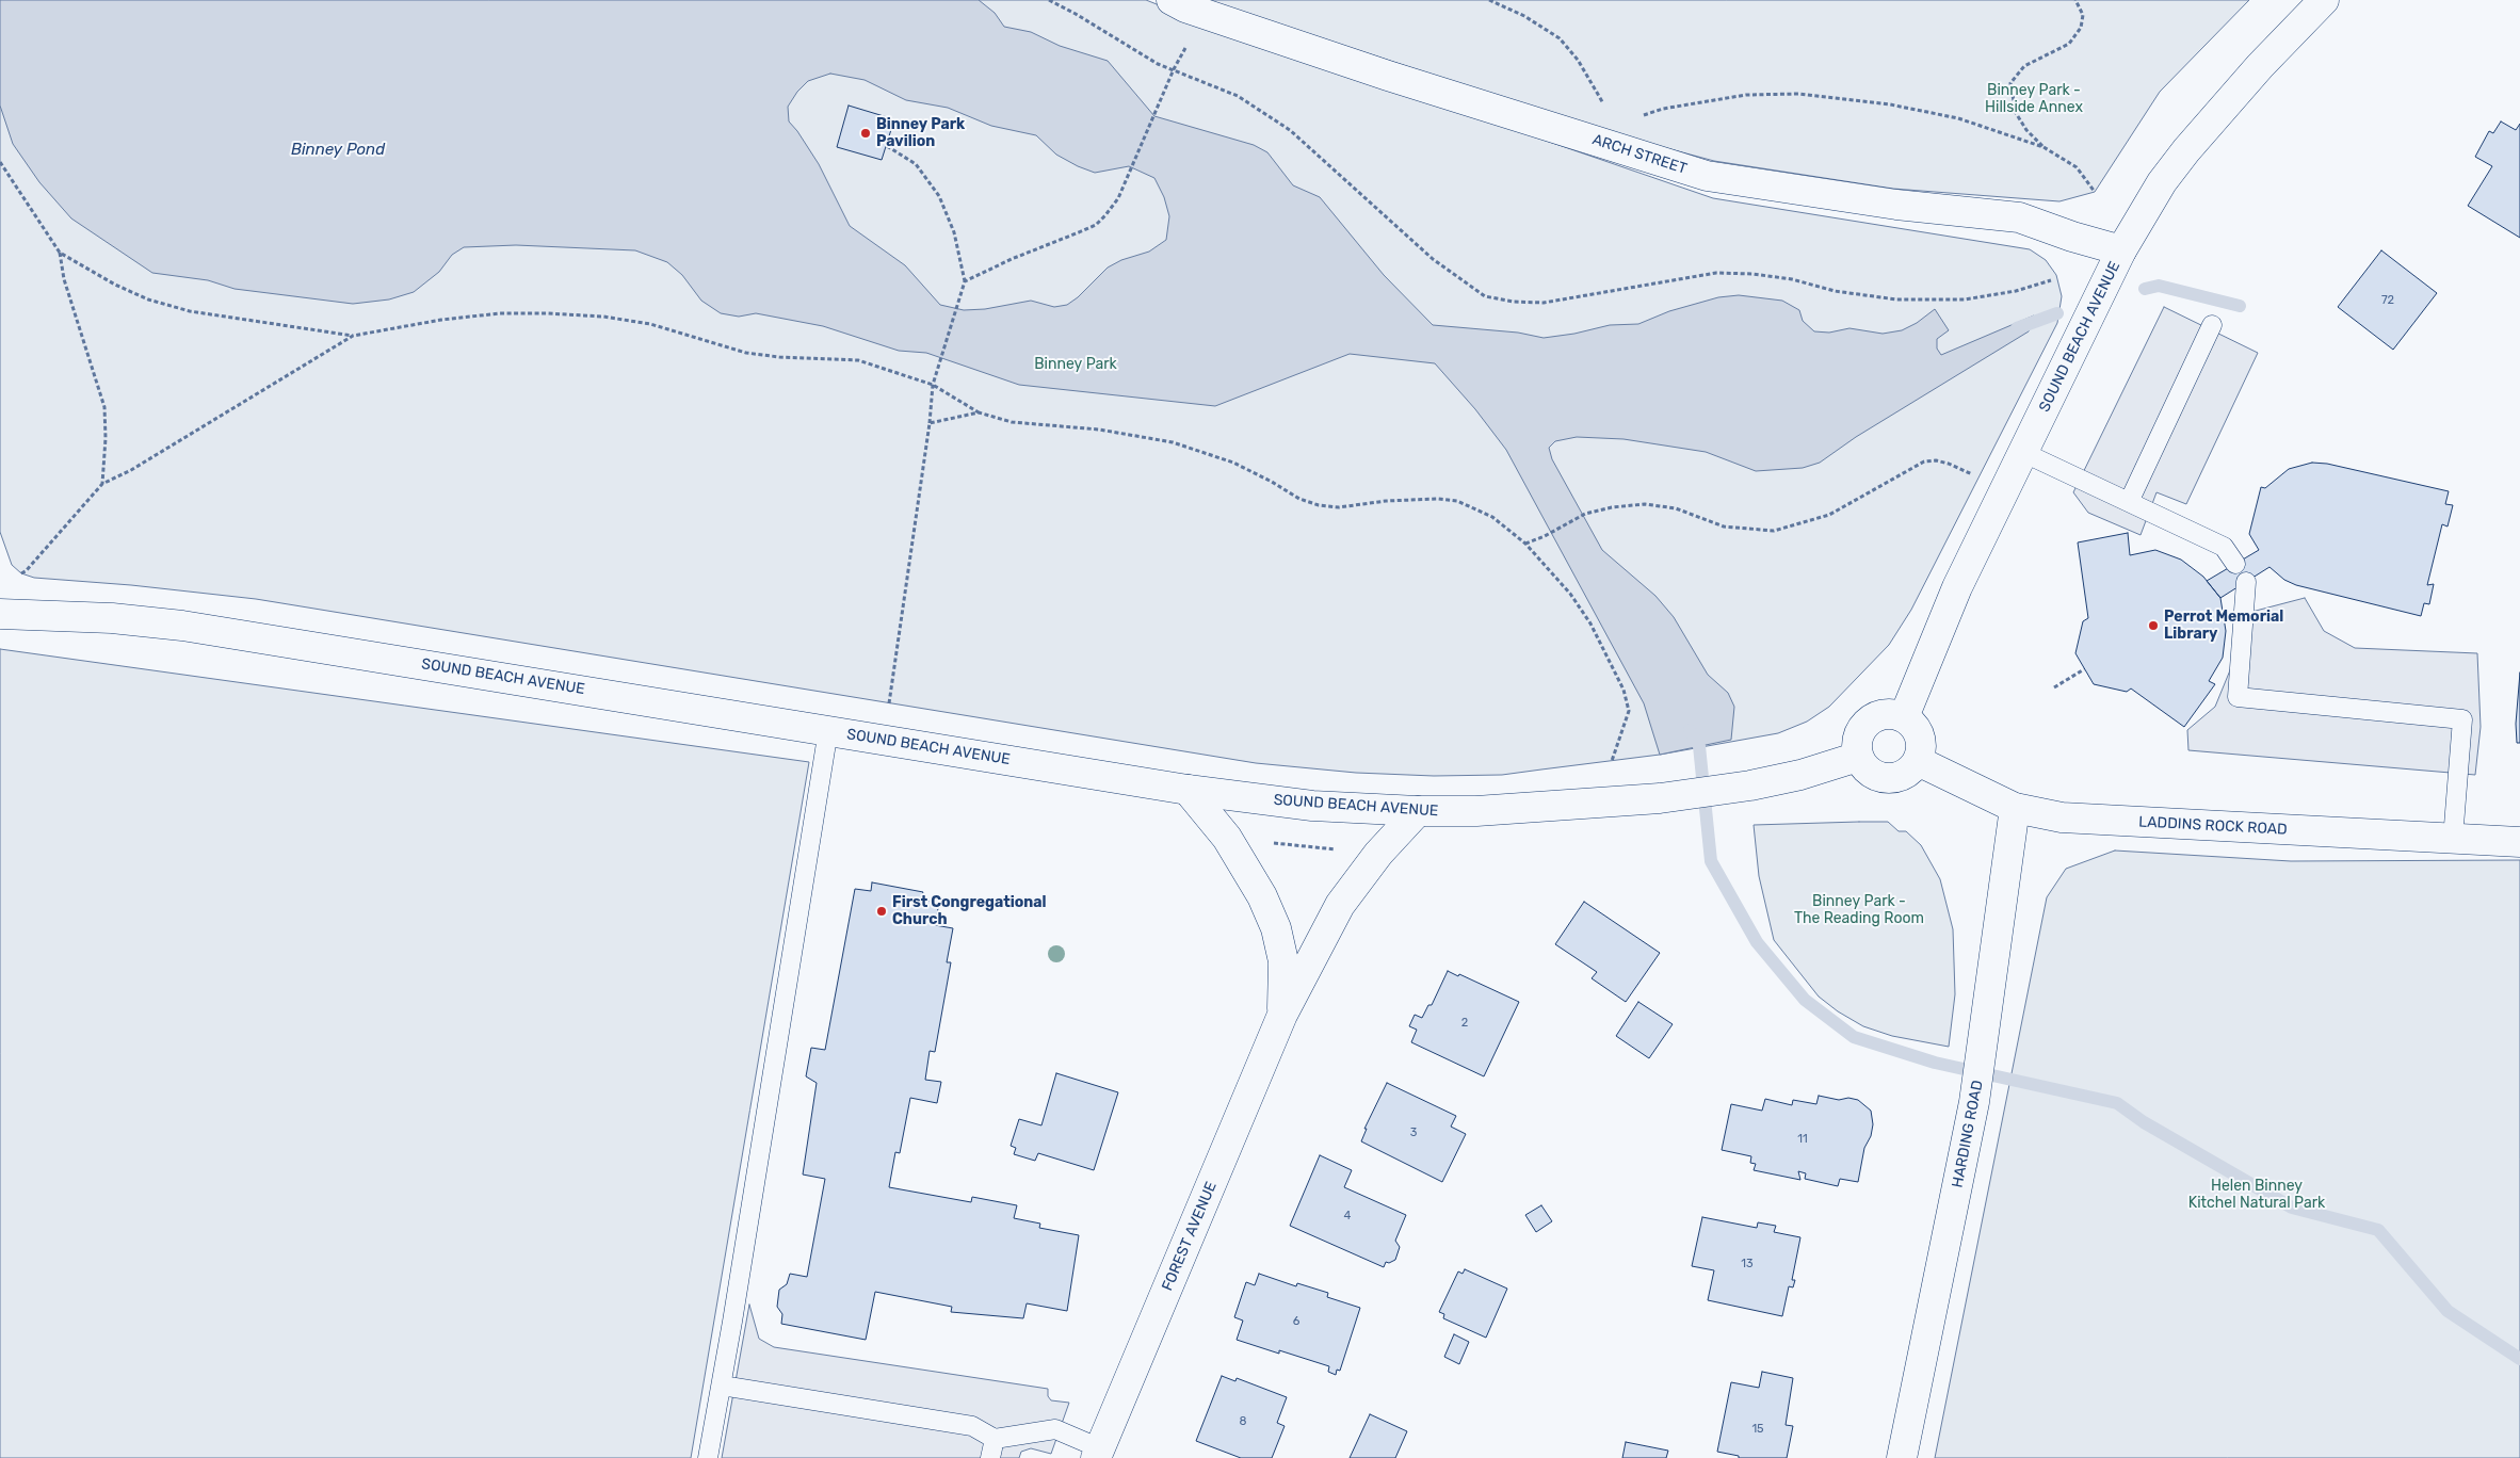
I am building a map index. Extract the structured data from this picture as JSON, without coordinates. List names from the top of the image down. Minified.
{"streets":{"street":["ARCH STREET","SOUND BEACH AVENUE","LADDINS ROCK ROAD","HARDING ROAD","FOREST AVENUE"]},"crossings":[["ARCH STREET","SOUND BEACH AVENUE"],["SOUND BEACH AVENUE","LADDINS ROCK ROAD"],["SOUND BEACH AVENUE","FOREST AVENUE"],["LADDINS ROCK ROAD","HARDING ROAD"]],"water":["Binney Pond"],"parks":["Binney Park - Hillside Annex","Binney Park","Binney Park - The Reading Room","Helen Binney Kitchel Natural Park"],"places":["Binney Park Pavilion","Perrot Memorial Library","First Congregational Church"],"house_numbers":["72","2","3","11","4","13","6","8","15"]}
